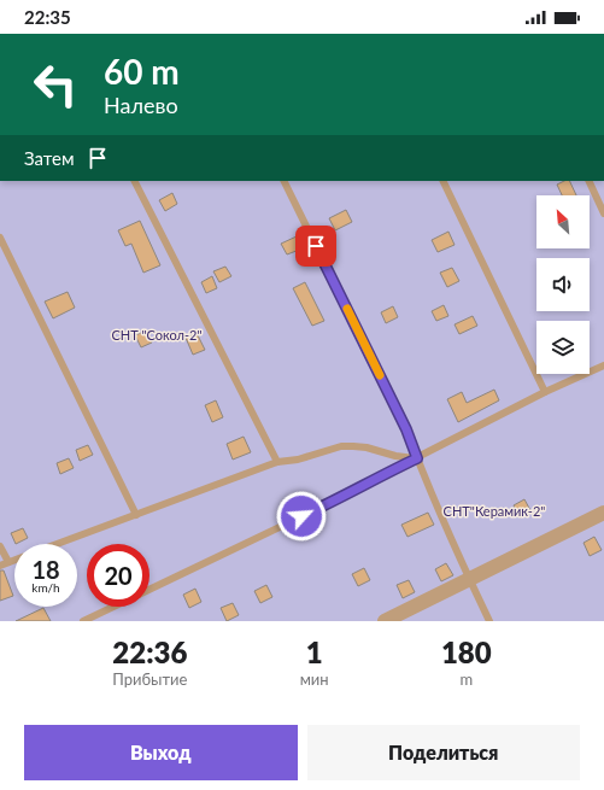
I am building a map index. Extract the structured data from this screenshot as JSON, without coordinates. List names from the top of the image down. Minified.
{"parks":["СНТ \"Сокол-2\"","СНТ\"Керамик-2\""],"north":"top left","page":{"status":"22:35","turn":["60 m","Налево"],"then":"Затем","speed":"18 km/h","limit":"20","eta":["22:36","Прибытие","1","мин","180","m"],"buttons":["Выход","Поделиться"]}}
